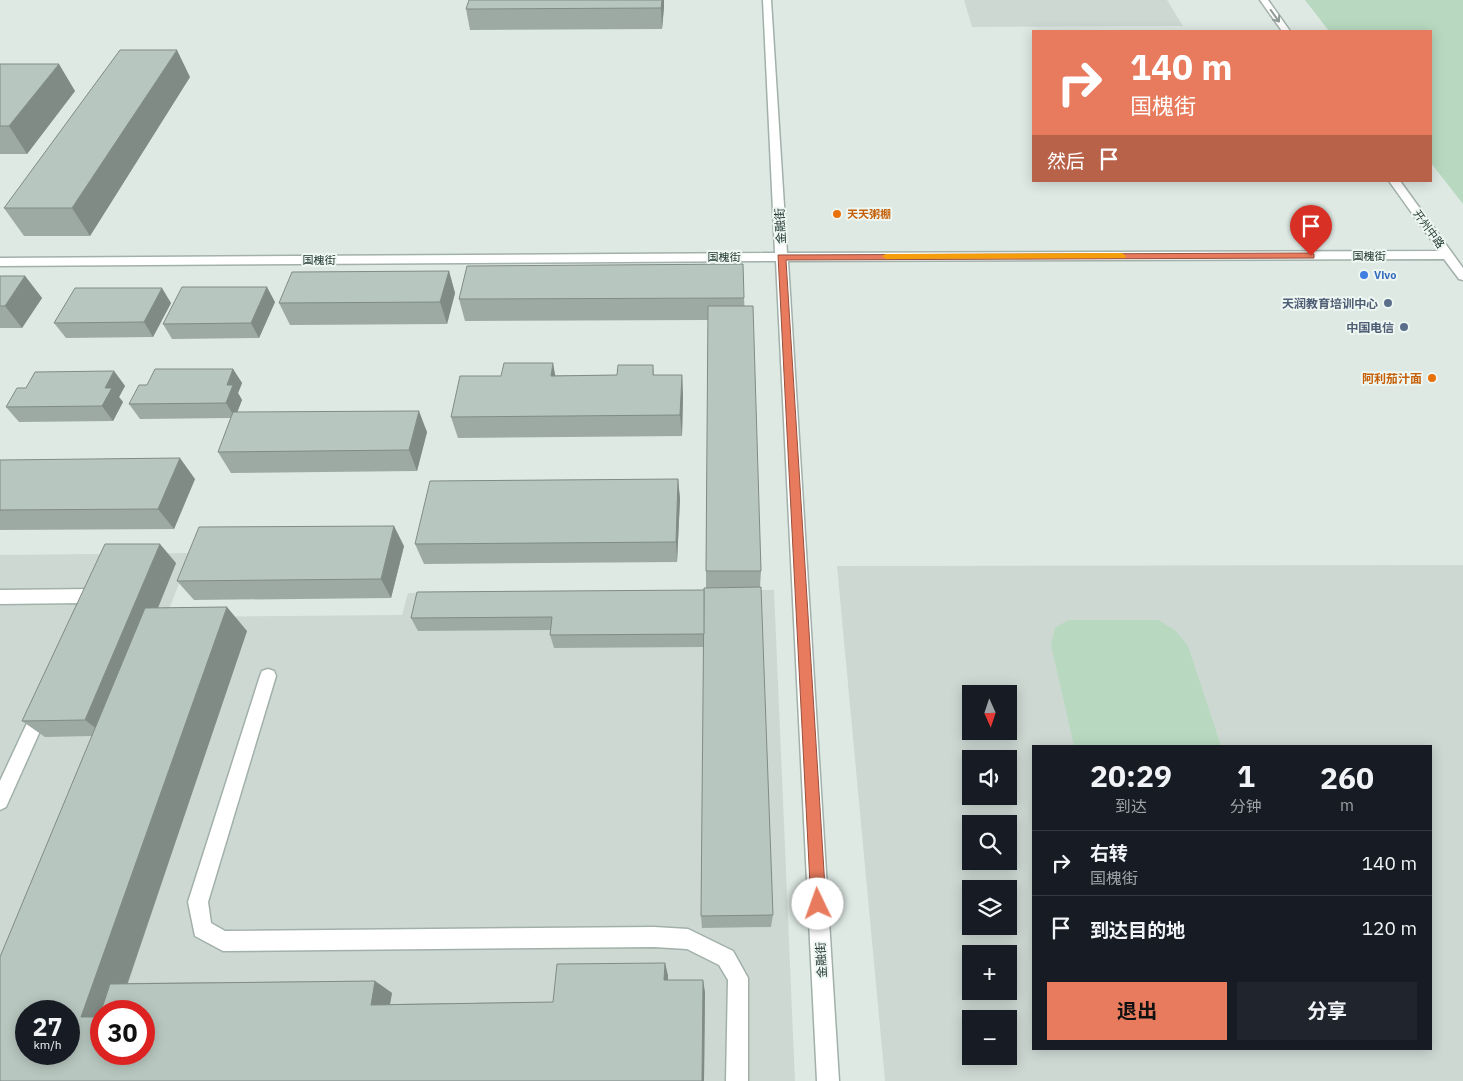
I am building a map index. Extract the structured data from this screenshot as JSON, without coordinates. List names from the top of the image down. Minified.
{"streets":{"street":["金融街","开州中路","国槐街"]},"crossings":[["金融街","国槐街"],["开州中路","国槐街"]],"places":["天天粥棚","Vivo","天润教育培训中心","中国电信","阿利茄汁面"],"north":"bottom","page":{"turn":["140 m","国槐街"],"then":"然后","map_buttons":["+","−"],"eta":["20:29","到达","1","分钟","260","m"],"list":[{"name":"右转","note":"国槐街","value":"140 m"},{"name":"到达目的地","value":"120 m"}],"buttons":["退出","分享"],"speed":"27 km/h","limit":"30"}}
